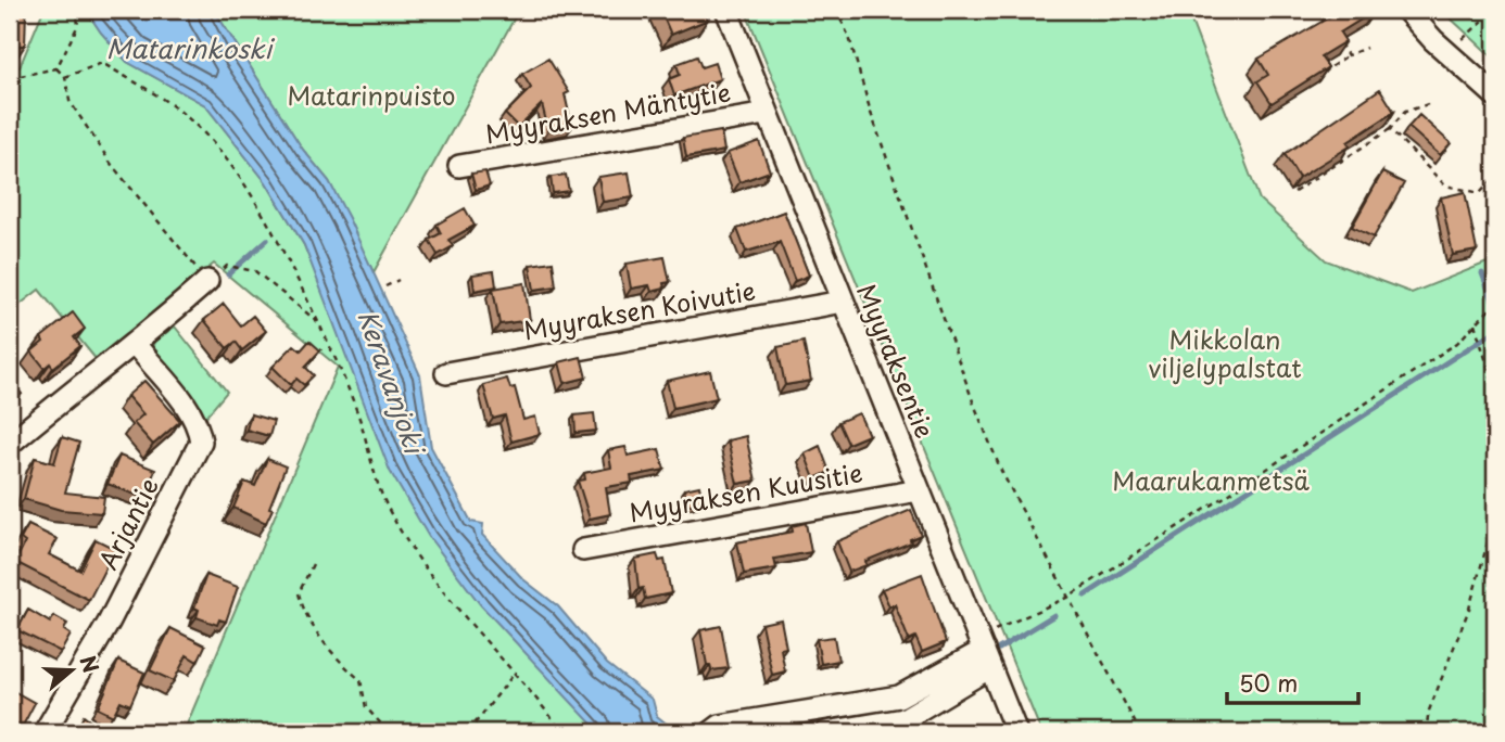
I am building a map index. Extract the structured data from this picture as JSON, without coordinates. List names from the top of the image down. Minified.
{"streets":{"street":["Myyraksen Mäntytie","Myyraksen Koivutie","Myyraksentie","Myyraksen Kuusitie","Arjantie"]},"crossings":[["Myyraksen Mäntytie","Myyraksentie"],["Myyraksen Koivutie","Myyraksentie"],["Myyraksentie","Myyraksen Kuusitie"]],"water":["Matarinkoski","Keravanjoki"],"parks":["Matarinpuisto","Mikkolan viljelypalstat","Maarukanmetsä"],"scale_bar":"50 m","north":"right"}
